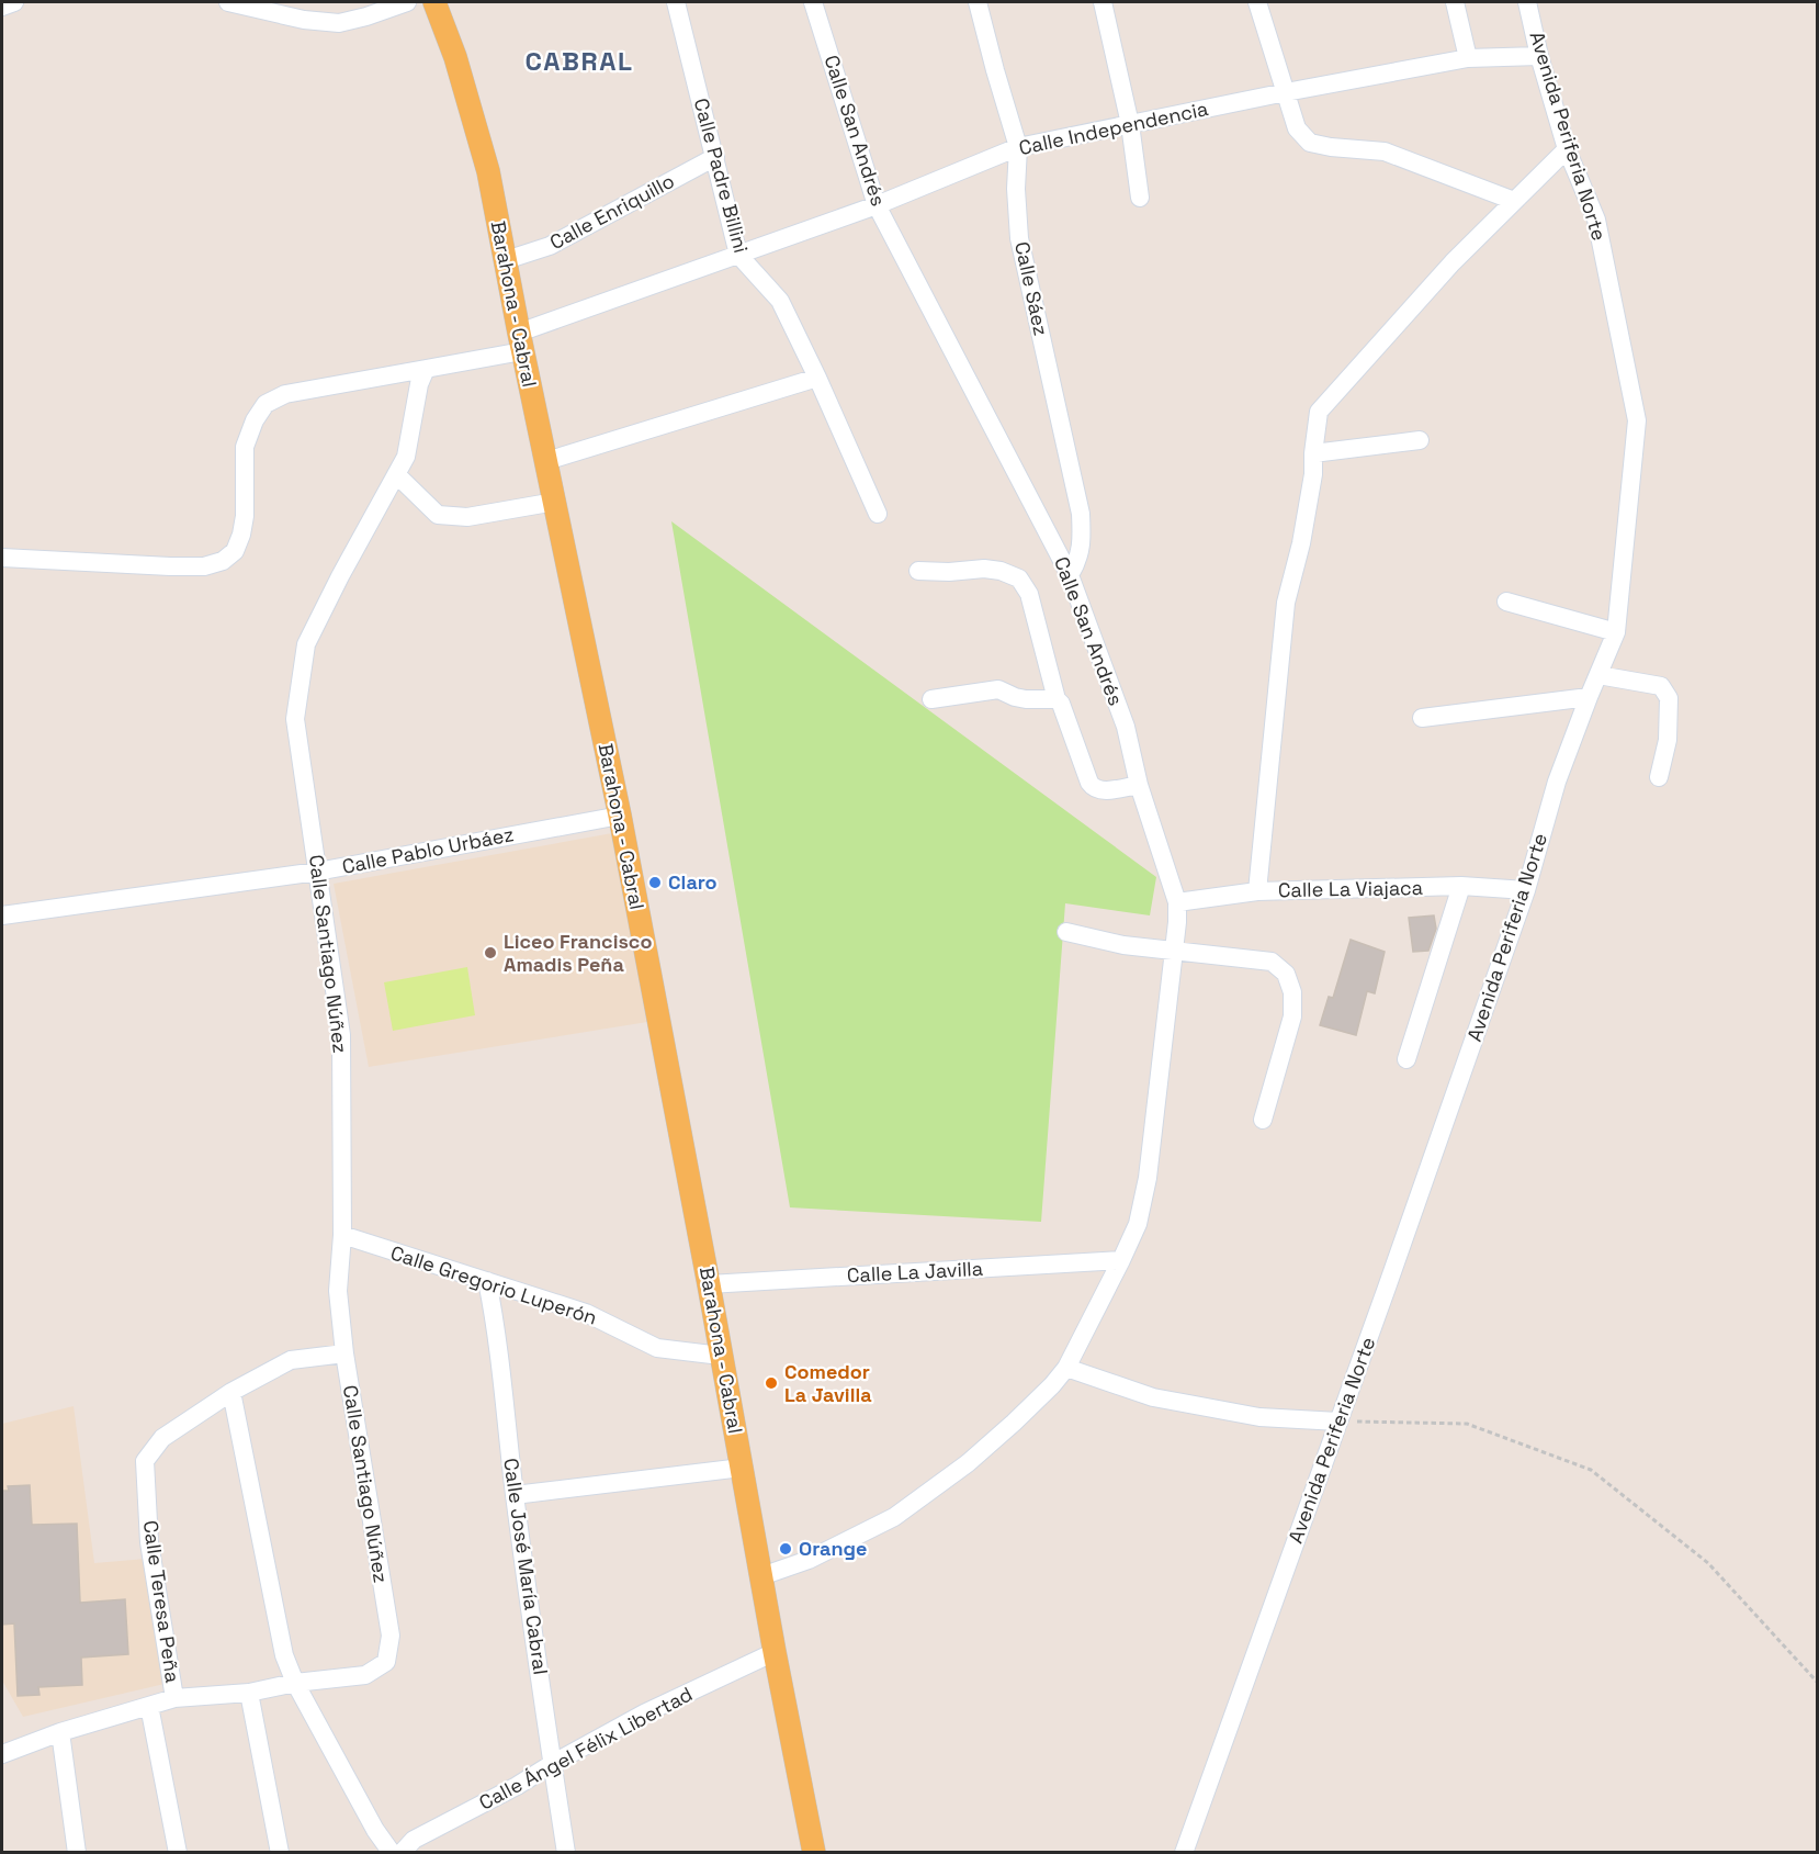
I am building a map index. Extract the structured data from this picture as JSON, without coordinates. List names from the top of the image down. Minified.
{"streets":{"main road":["Barahona - Cabral"],"street":["Calle Independencia","Calle San Andrés","Avenida Periferia Norte","Calle Padre Billini","Calle Enriquillo","Calle Sáez","Calle Pablo Urbáez","Calle La Viajaca","Calle Santiago Núñez","Calle La Javilla","Calle Gregorio Luperón","Calle José María Cabral","Calle Teresa Peña","Calle Ángel Félix Libertad"]},"crossings":[["Calle Independencia","Calle San Andrés"],["Calle Independencia","Avenida Periferia Norte"],["Calle Independencia","Calle Padre Billini"],["Calle Independencia","Calle Sáez"],["Calle Independencia","Barahona - Cabral"],["Calle San Andrés","Calle Sáez"],["Calle San Andrés","Barahona - Cabral"],["Calle San Andrés","Calle La Viajaca"],["Calle San Andrés","Calle La Javilla"],["Avenida Periferia Norte","Calle La Viajaca"],["Calle Padre Billini","Calle Enriquillo"],["Calle Enriquillo","Barahona - Cabral"],["Barahona - Cabral","Calle Pablo Urbáez"],["Barahona - Cabral","Calle La Javilla"],["Barahona - Cabral","Calle Gregorio Luperón"],["Barahona - Cabral","Calle Ángel Félix Libertad"],["Calle Pablo Urbáez","Calle Santiago Núñez"],["Calle Santiago Núñez","Calle Gregorio Luperón"],["Calle Santiago Núñez","Calle Teresa Peña"],["Calle Gregorio Luperón","Calle José María Cabral"],["Calle José María Cabral","Calle Ángel Félix Libertad"]],"districts":["CABRAL"],"places":["Claro","Liceo Francisco Amadis Peña","Comedor La Javilla","Orange"]}
